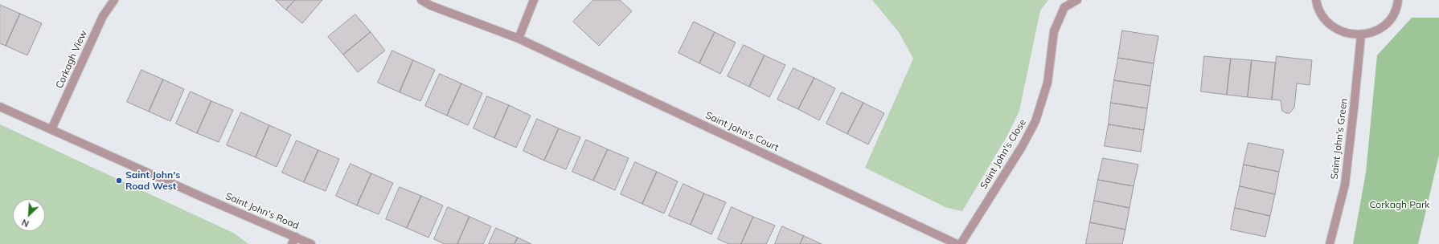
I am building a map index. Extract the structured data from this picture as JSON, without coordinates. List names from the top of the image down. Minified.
{"streets":{"street":["Corkagh View","Saint John's Court","Saint John's Green","Saint John's Close","Saint John's Road"]},"crossings":[["Corkagh View","Saint John's Road"]],"parks":["Corkagh Park"],"places":["Saint John's Road West"],"north":"bottom left"}
